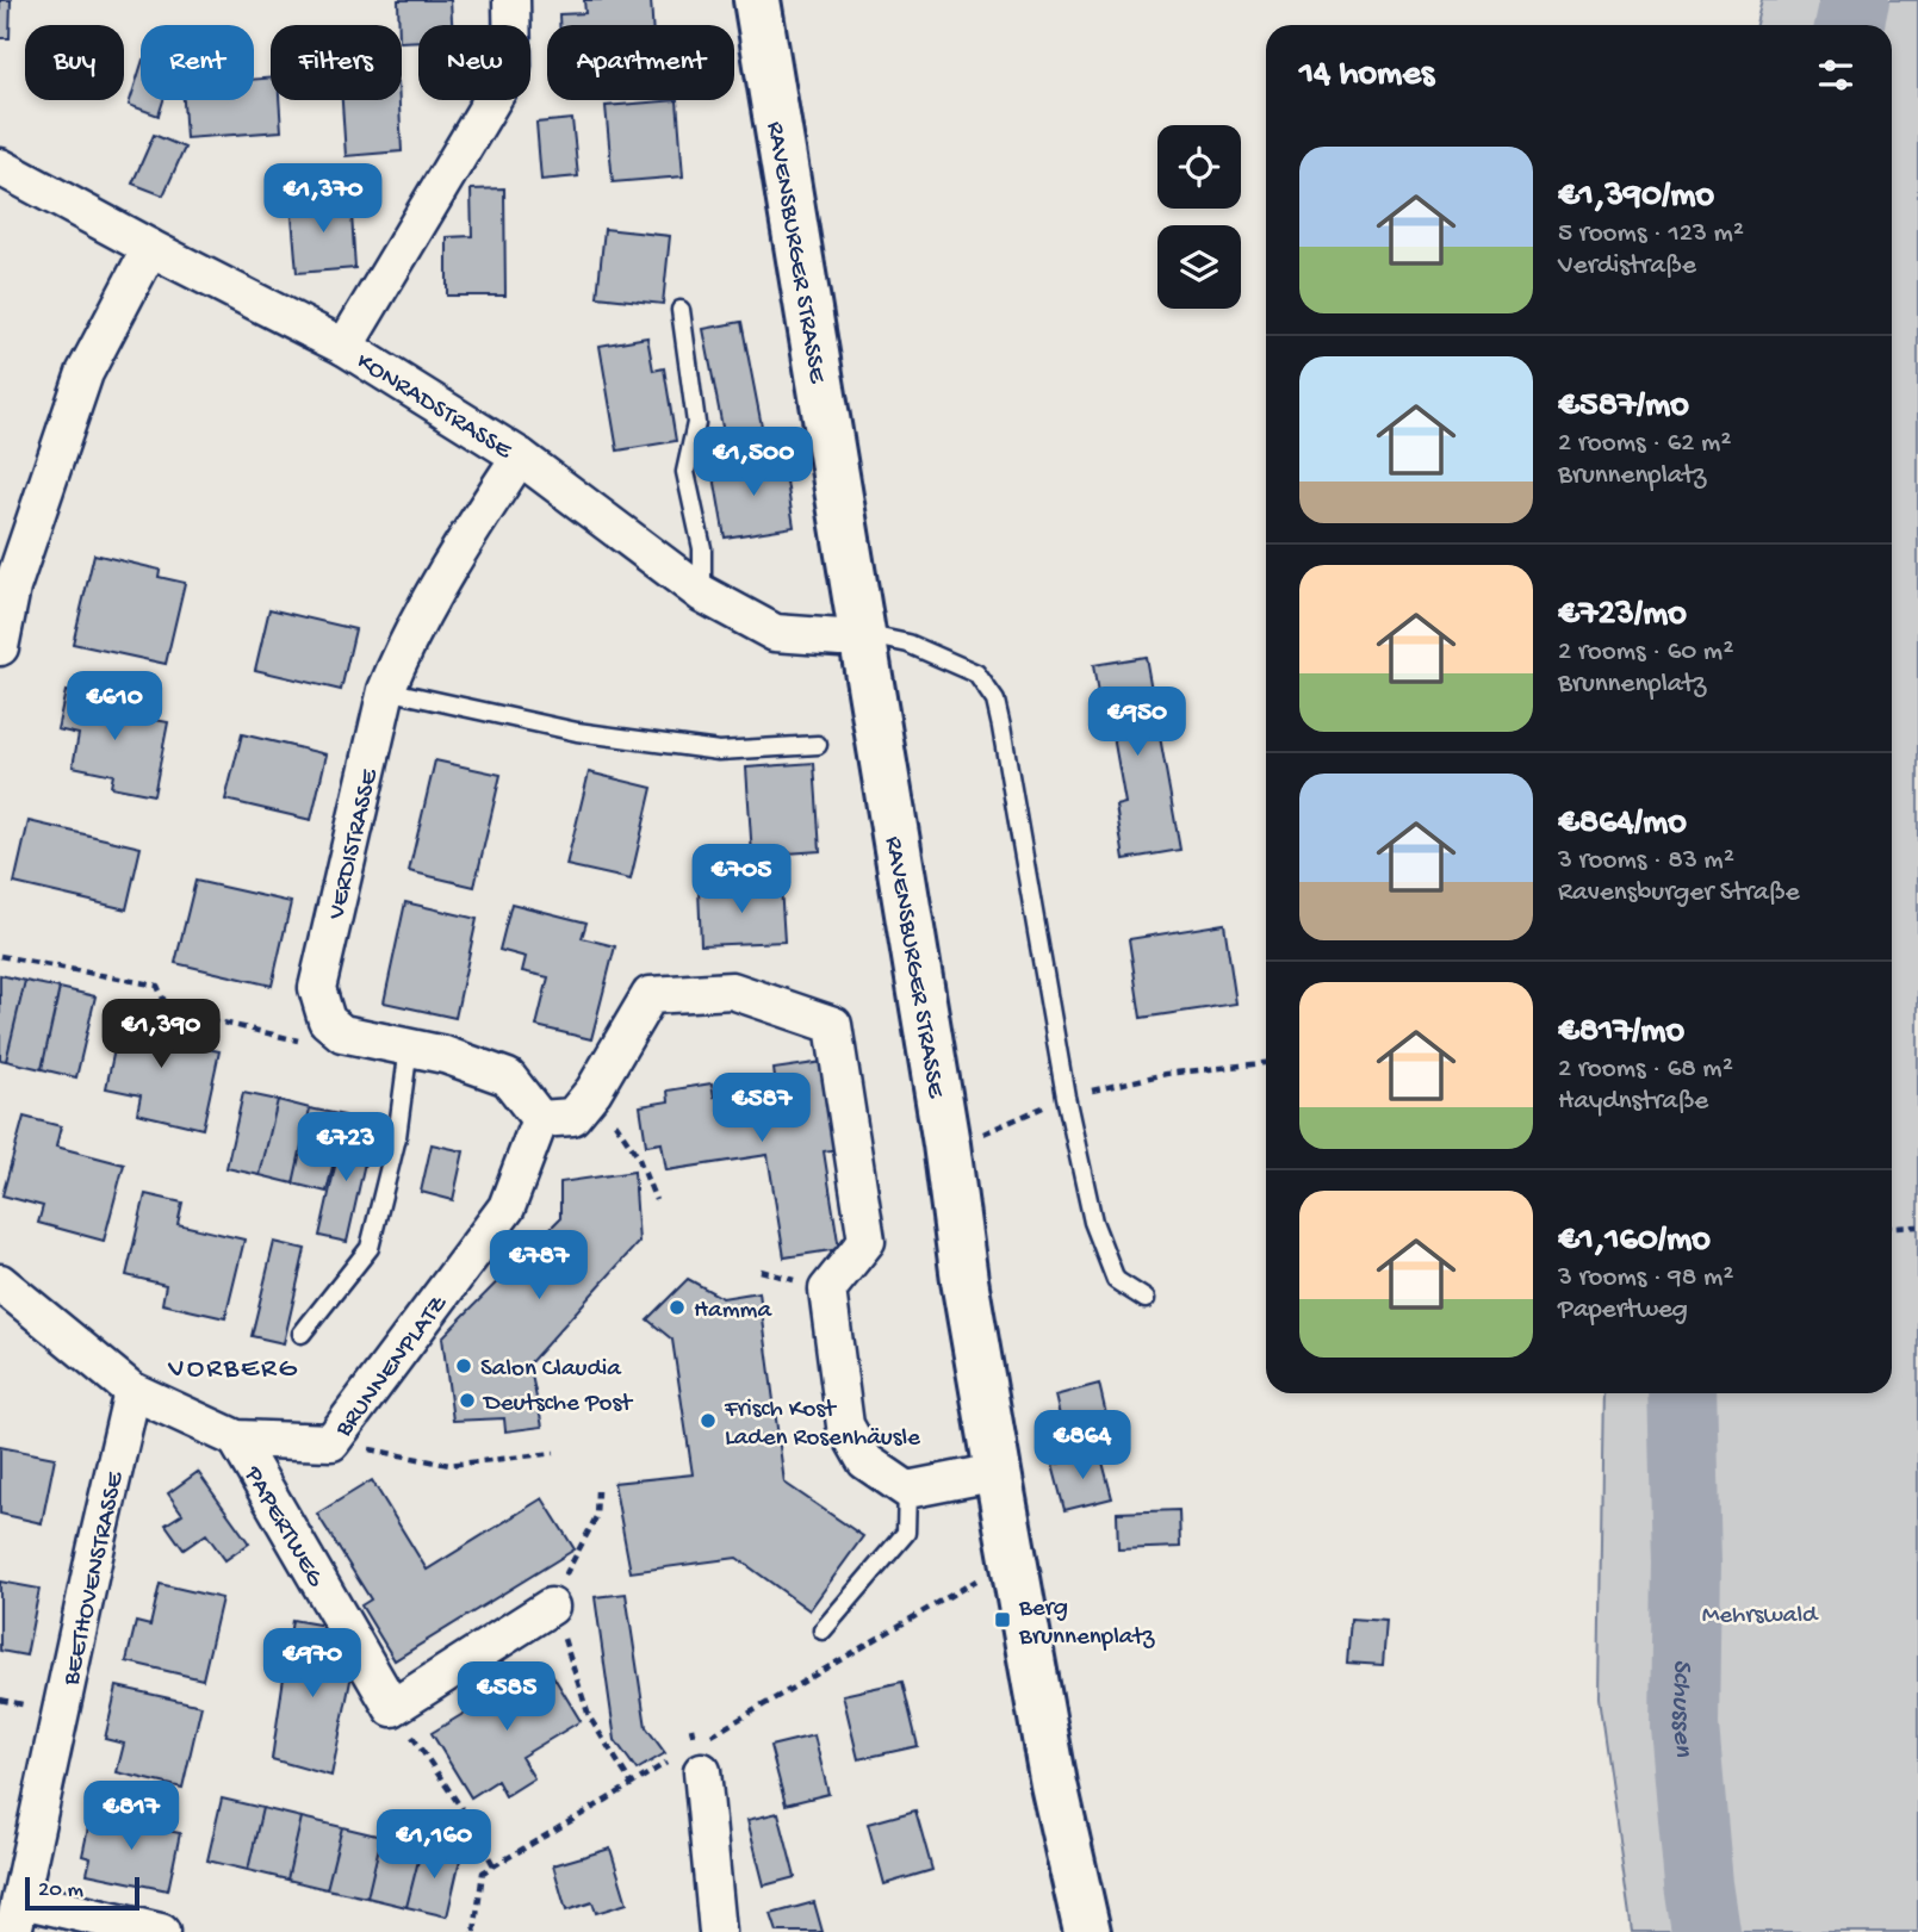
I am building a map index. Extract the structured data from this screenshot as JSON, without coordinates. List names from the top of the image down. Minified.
{"streets":{"main road":["RAVENSBURGER STRASSE"],"street":["KONRADSTRASSE","VERDISTRASSE","BRUNNENPLATZ","PAPERTWEG","BEETHOVENSTRASSE"]},"crossings":[["RAVENSBURGER STRASSE","KONRADSTRASSE"],["KONRADSTRASSE","VERDISTRASSE"],["BRUNNENPLATZ","PAPERTWEG"],["BRUNNENPLATZ","BEETHOVENSTRASSE"]],"districts":["VORBERG"],"water":["Schussen"],"parks":["Mehrswald"],"places":{"other":["Hamma","Salon Claudia","Deutsche Post","Frisch Kost Laden Rosenhäusle"],"transit":["Berg Brunnenplatz"]},"scale_bar":"20 m","page":{"chip":["Buy","Rent","Filters","New","Apartment"],"heading":"14 homes","list":[{"name":"€1,390/mo","note":"5 rooms · 123 m² · Verdistraße"},{"name":"€587/mo","note":"2 rooms · 62 m² · Brunnenplatz"},{"name":"€723/mo","note":"2 rooms · 60 m² · Brunnenplatz"},{"name":"€864/mo","note":"3 rooms · 83 m² · Ravensburger Straße"},{"name":"€817/mo","note":"2 rooms · 68 m² · Haydnstraße"},{"name":"€1,160/mo","note":"3 rooms · 98 m² · Papertweg"}],"price":["€1,370","€1,500","€610","€950","€705","€1,390","€587","€723","€787","€864","€970","€585","€817","€1,160"],"scale":"20 m"}}
